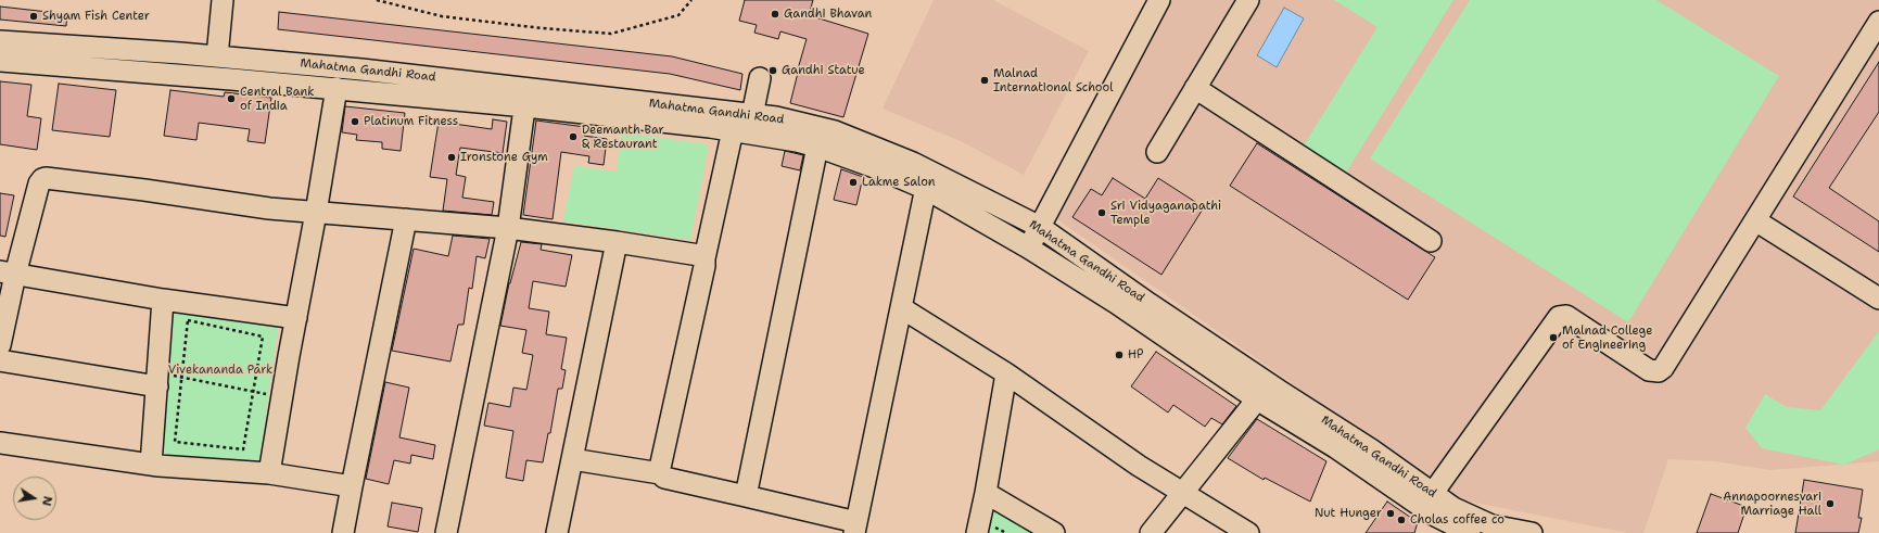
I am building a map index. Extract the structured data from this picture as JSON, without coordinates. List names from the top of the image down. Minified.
{"streets":{"street":["Mahatma Gandhi Road"]},"parks":["Vivekananda Park"],"places":["Gandhi Bhavan","Shyam Fish Center","Gandhi Statue","Malnad International School","Central Bank of India","Platinum Fitness","Deemanth Bar & Restaurant","Ironstone Gym","Lakme Salon","Sri Vidyaganapathi Temple","Malnad College of Engineering","HP","Annapoornesvari Marriage Hall","Nut Hunger","Cholas coffee co"],"north":"right"}
